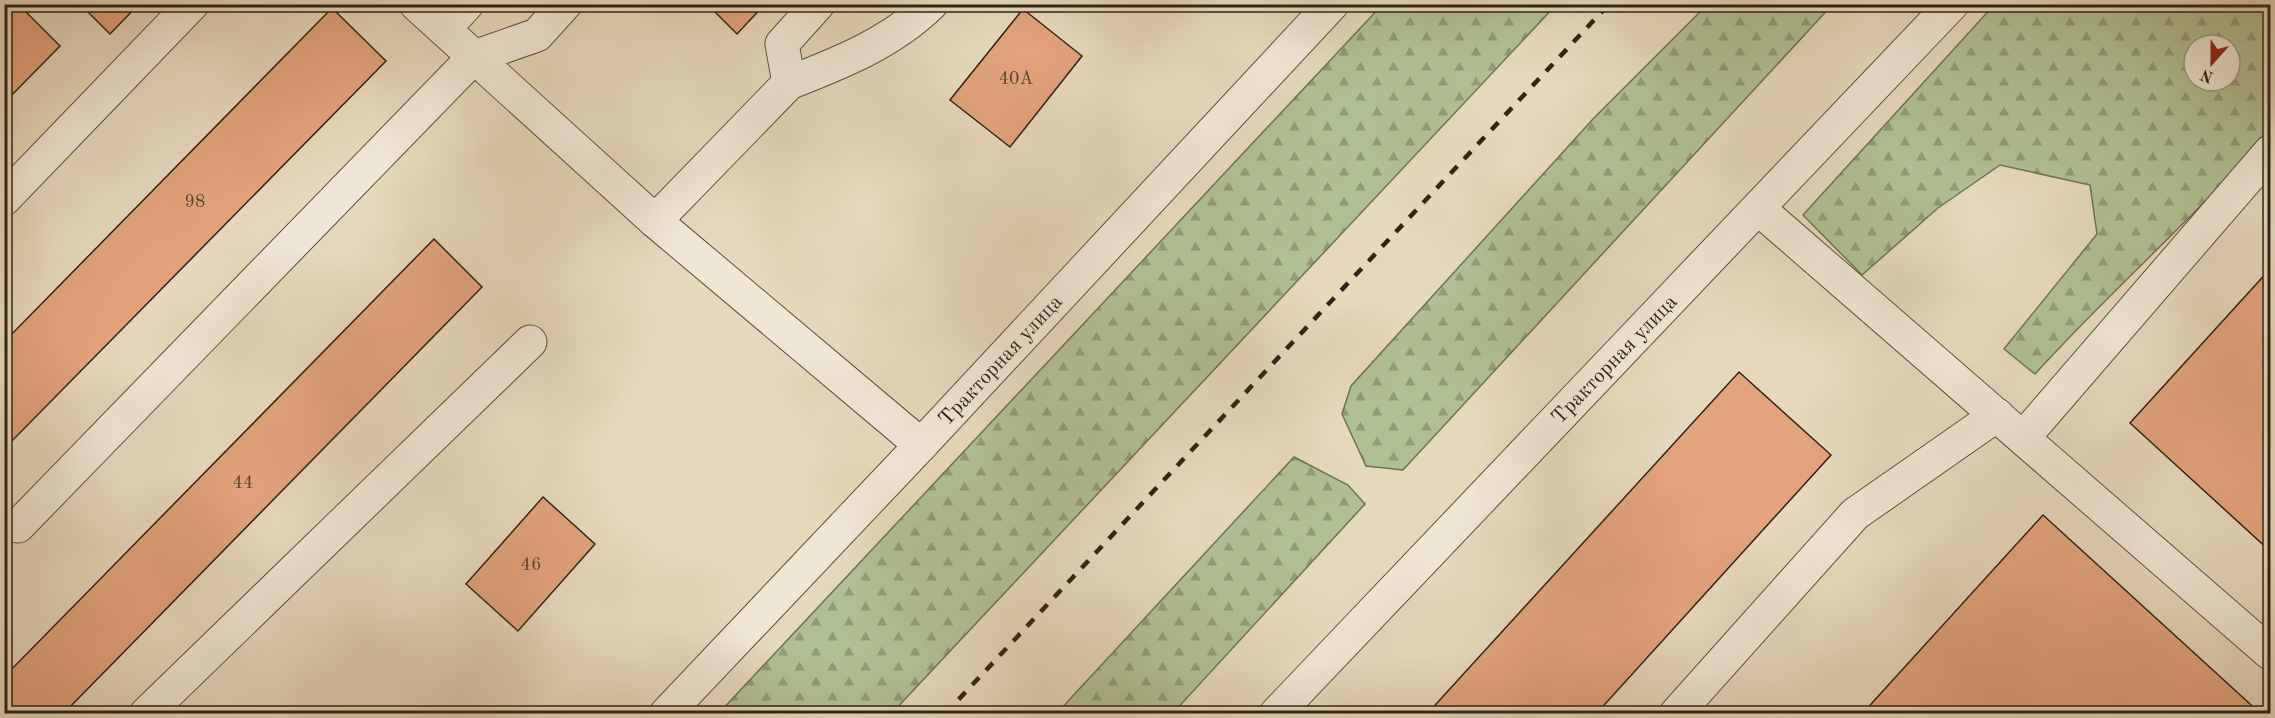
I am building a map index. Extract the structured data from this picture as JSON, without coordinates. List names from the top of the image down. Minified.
{"streets":{"street":["Тракторная улица"]},"house_numbers":["40А","98","44","46"],"north":"bottom"}
